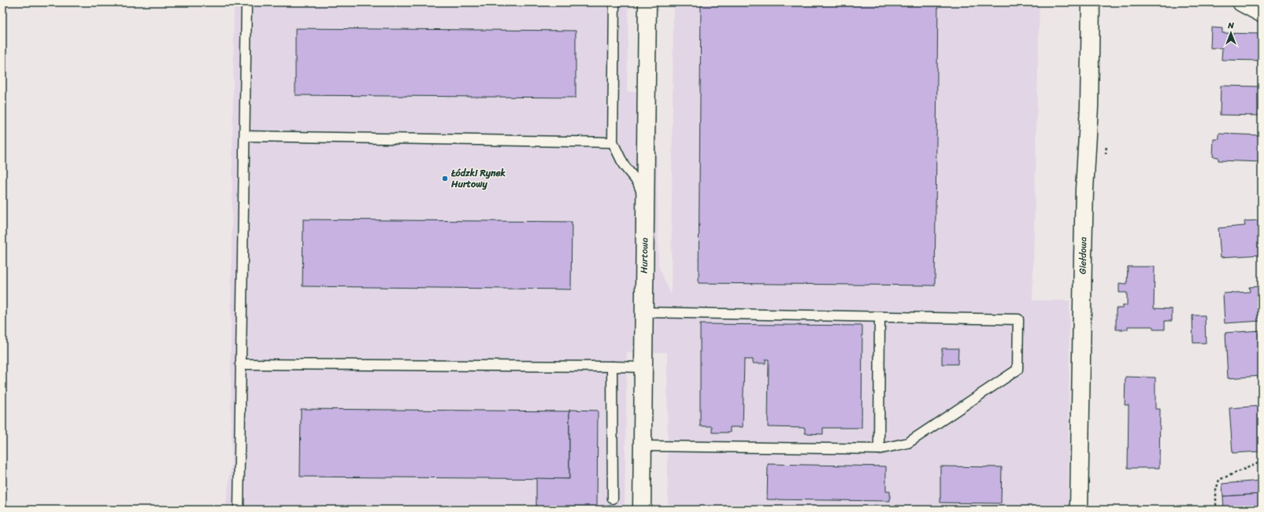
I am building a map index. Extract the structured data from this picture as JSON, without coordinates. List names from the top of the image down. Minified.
{"streets":{"street":["Hurtowa","Giełdowa"]},"places":["Łódzki Rynek Hurtowy"],"north":"top"}
